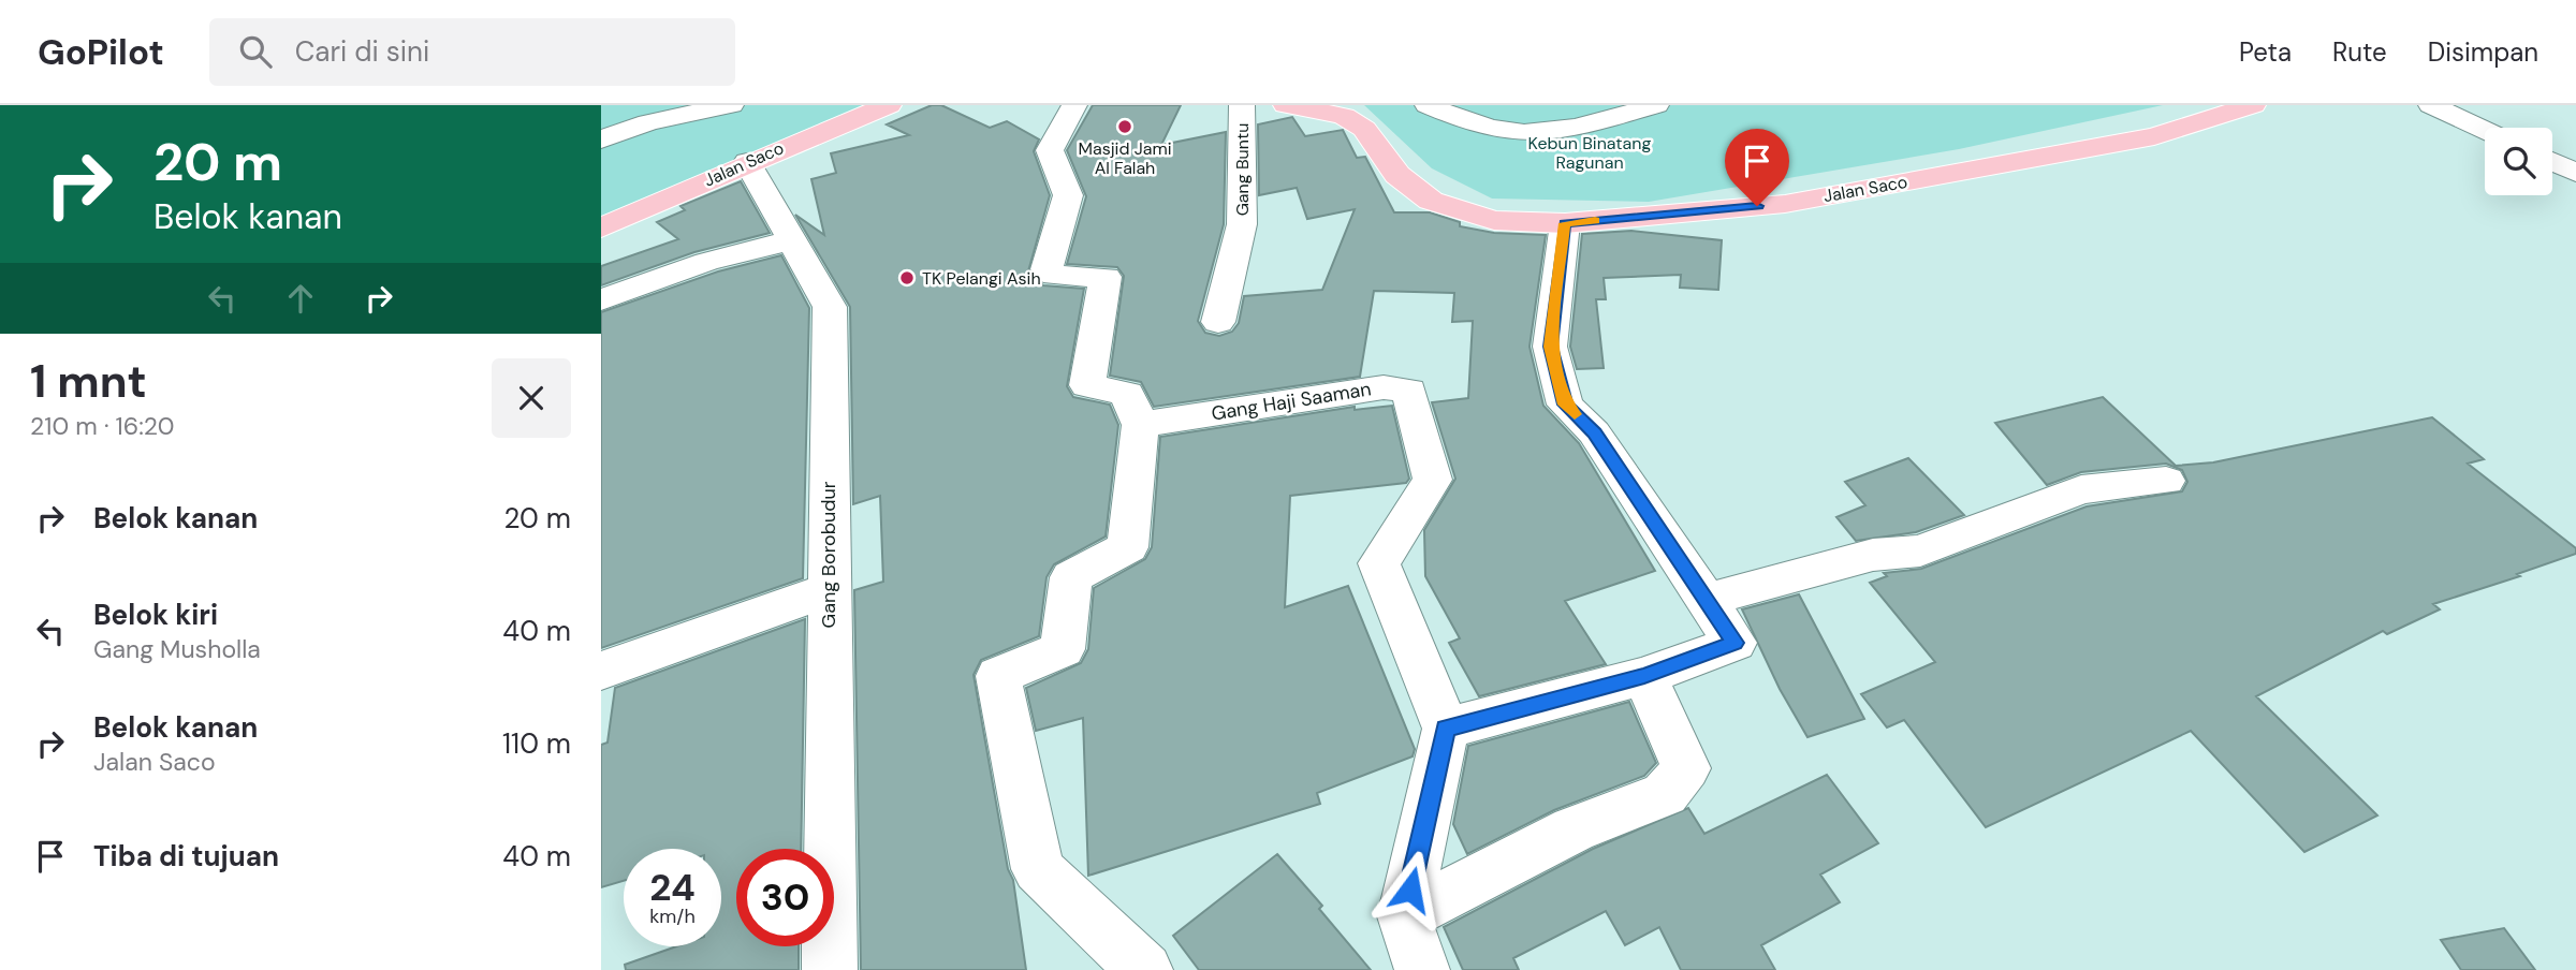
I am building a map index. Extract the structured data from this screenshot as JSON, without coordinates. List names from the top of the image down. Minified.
{"streets":{"main road":["Jalan Saco"],"street":["Gang Buntu","Gang Haji Saaman","Gang Borobudur"]},"crossings":[["Jalan Saco","Gang Borobudur"]],"parks":["Kebun Binatang Ragunan"],"places":["Masjid Jami Al Falah","TK Pelangi Asih"],"page":{"header":"GoPilot","search":"Cari di sini","nav":["Peta","Rute","Disimpan"],"turn":["20 m","Belok kanan"],"heading":["1 mnt","210 m · 16:20"],"list":[{"name":"Belok kanan","value":"20 m"},{"name":"Belok kiri","note":"Gang Musholla","value":"40 m"},{"name":"Belok kanan","note":"Jalan Saco","value":"110 m"},{"name":"Tiba di tujuan","value":"40 m"}],"speed":"24 km/h","limit":"30"}}
